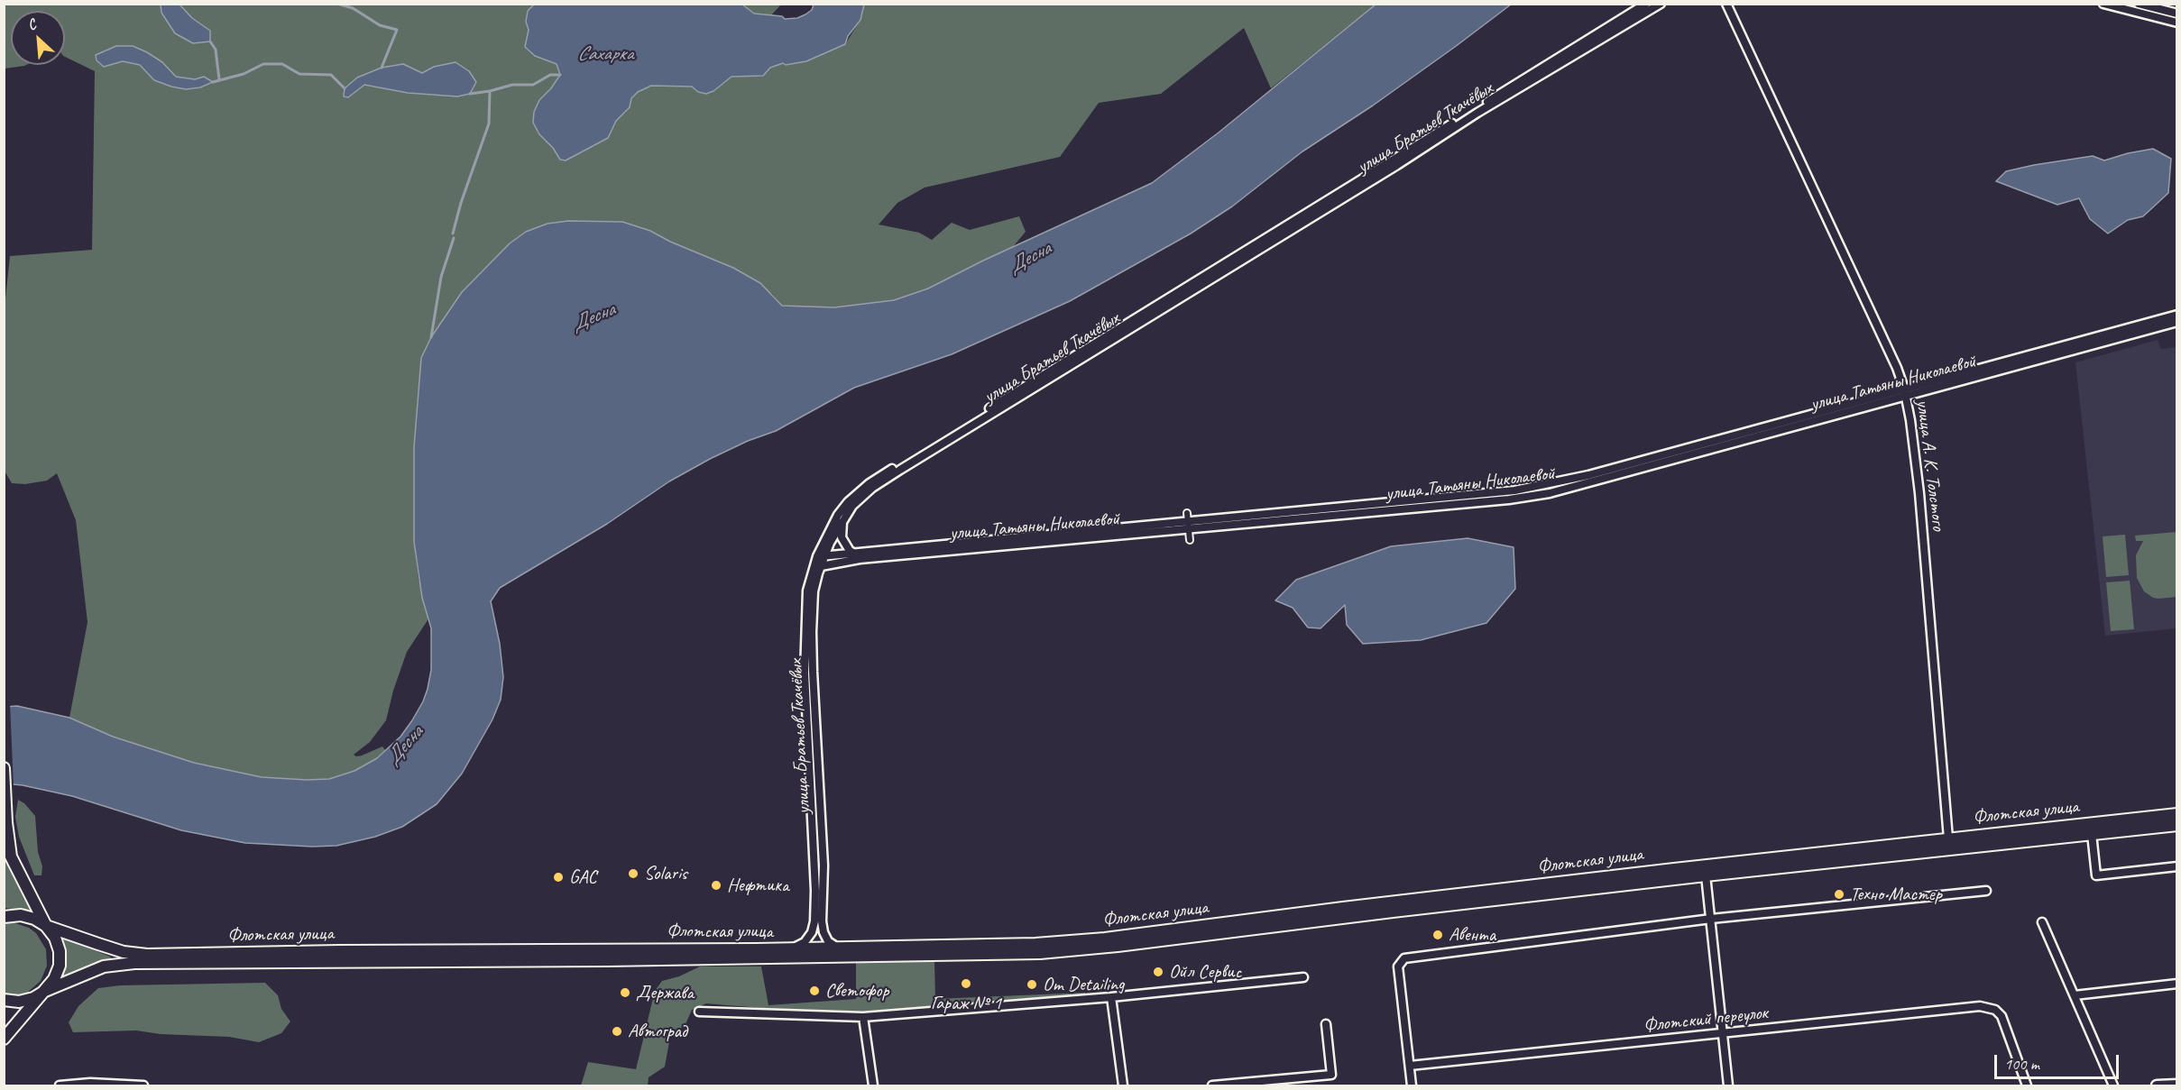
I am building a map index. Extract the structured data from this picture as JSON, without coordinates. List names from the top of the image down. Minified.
{"streets":{"main road":["Флотская улица"],"street":["улица Братьев Ткачёвых","улица Татьяны Николаевой","улица А. К. Толстого","Флотский переулок"]},"crossings":[["улица Братьев Ткачёвых","улица Татьяны Николаевой"],["улица Братьев Ткачёвых","Флотская улица"],["улица Татьяны Николаевой","улица А. К. Толстого"],["улица А. К. Толстого","Флотская улица"]],"water":["Сахарка","Десна"],"places":["Solaris","GAC","Нефтика","Техно Мастер","Авента","Ойл Сервис","Гараж № 1","Om Detailing","Светофор","Держава","Автоград"],"scale_bar":"100 m","north":"top left"}
